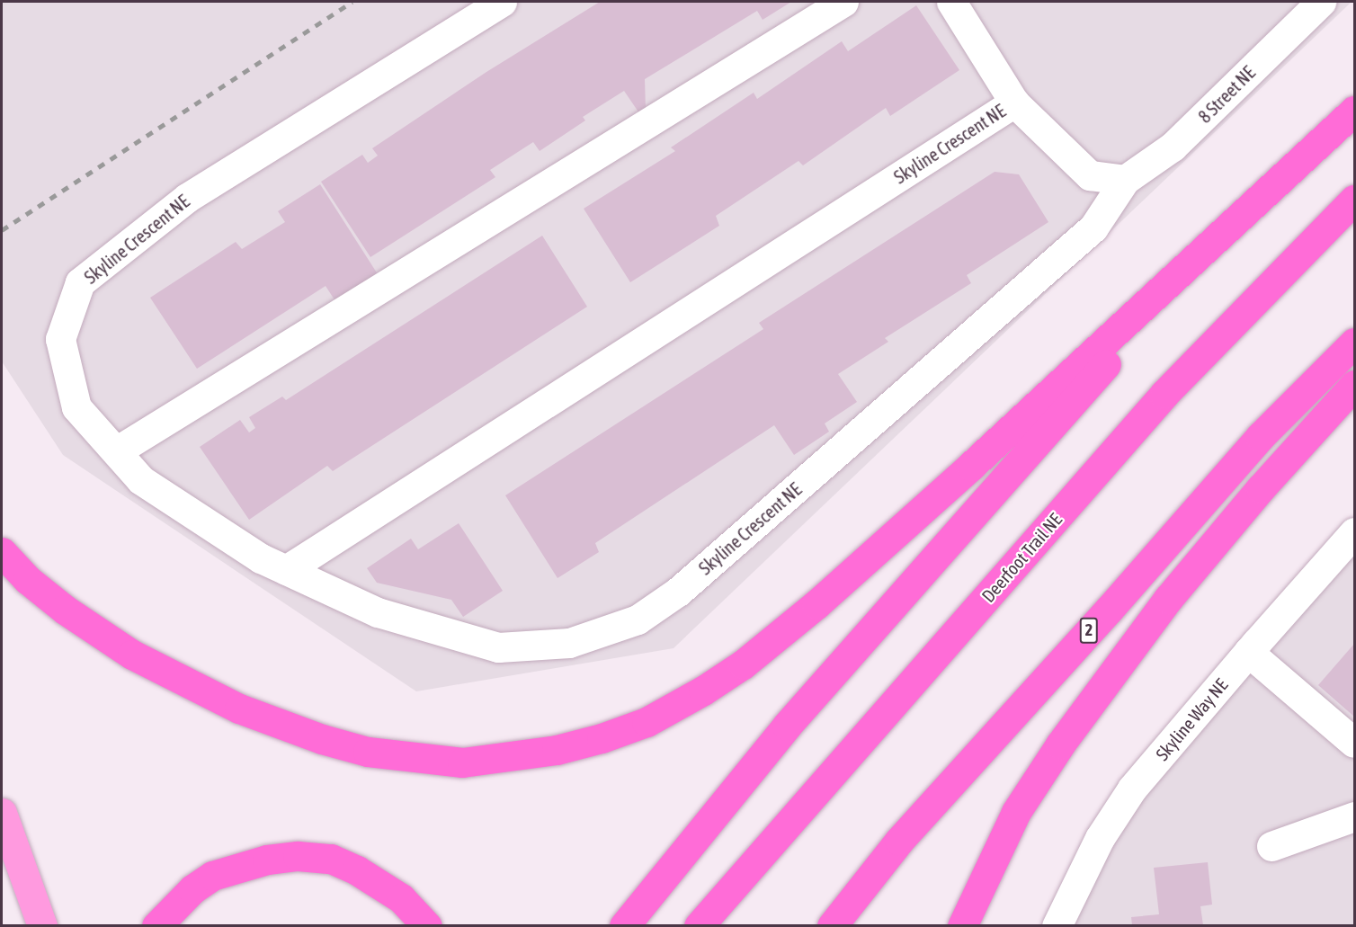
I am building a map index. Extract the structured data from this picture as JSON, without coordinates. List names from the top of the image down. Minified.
{"streets":{"highway":["Deerfoot Trail NE","2"],"street":["8 Street NE","Skyline Crescent NE","Skyline Way NE"]},"crossings":[["8 Street NE","Skyline Crescent NE"]]}
